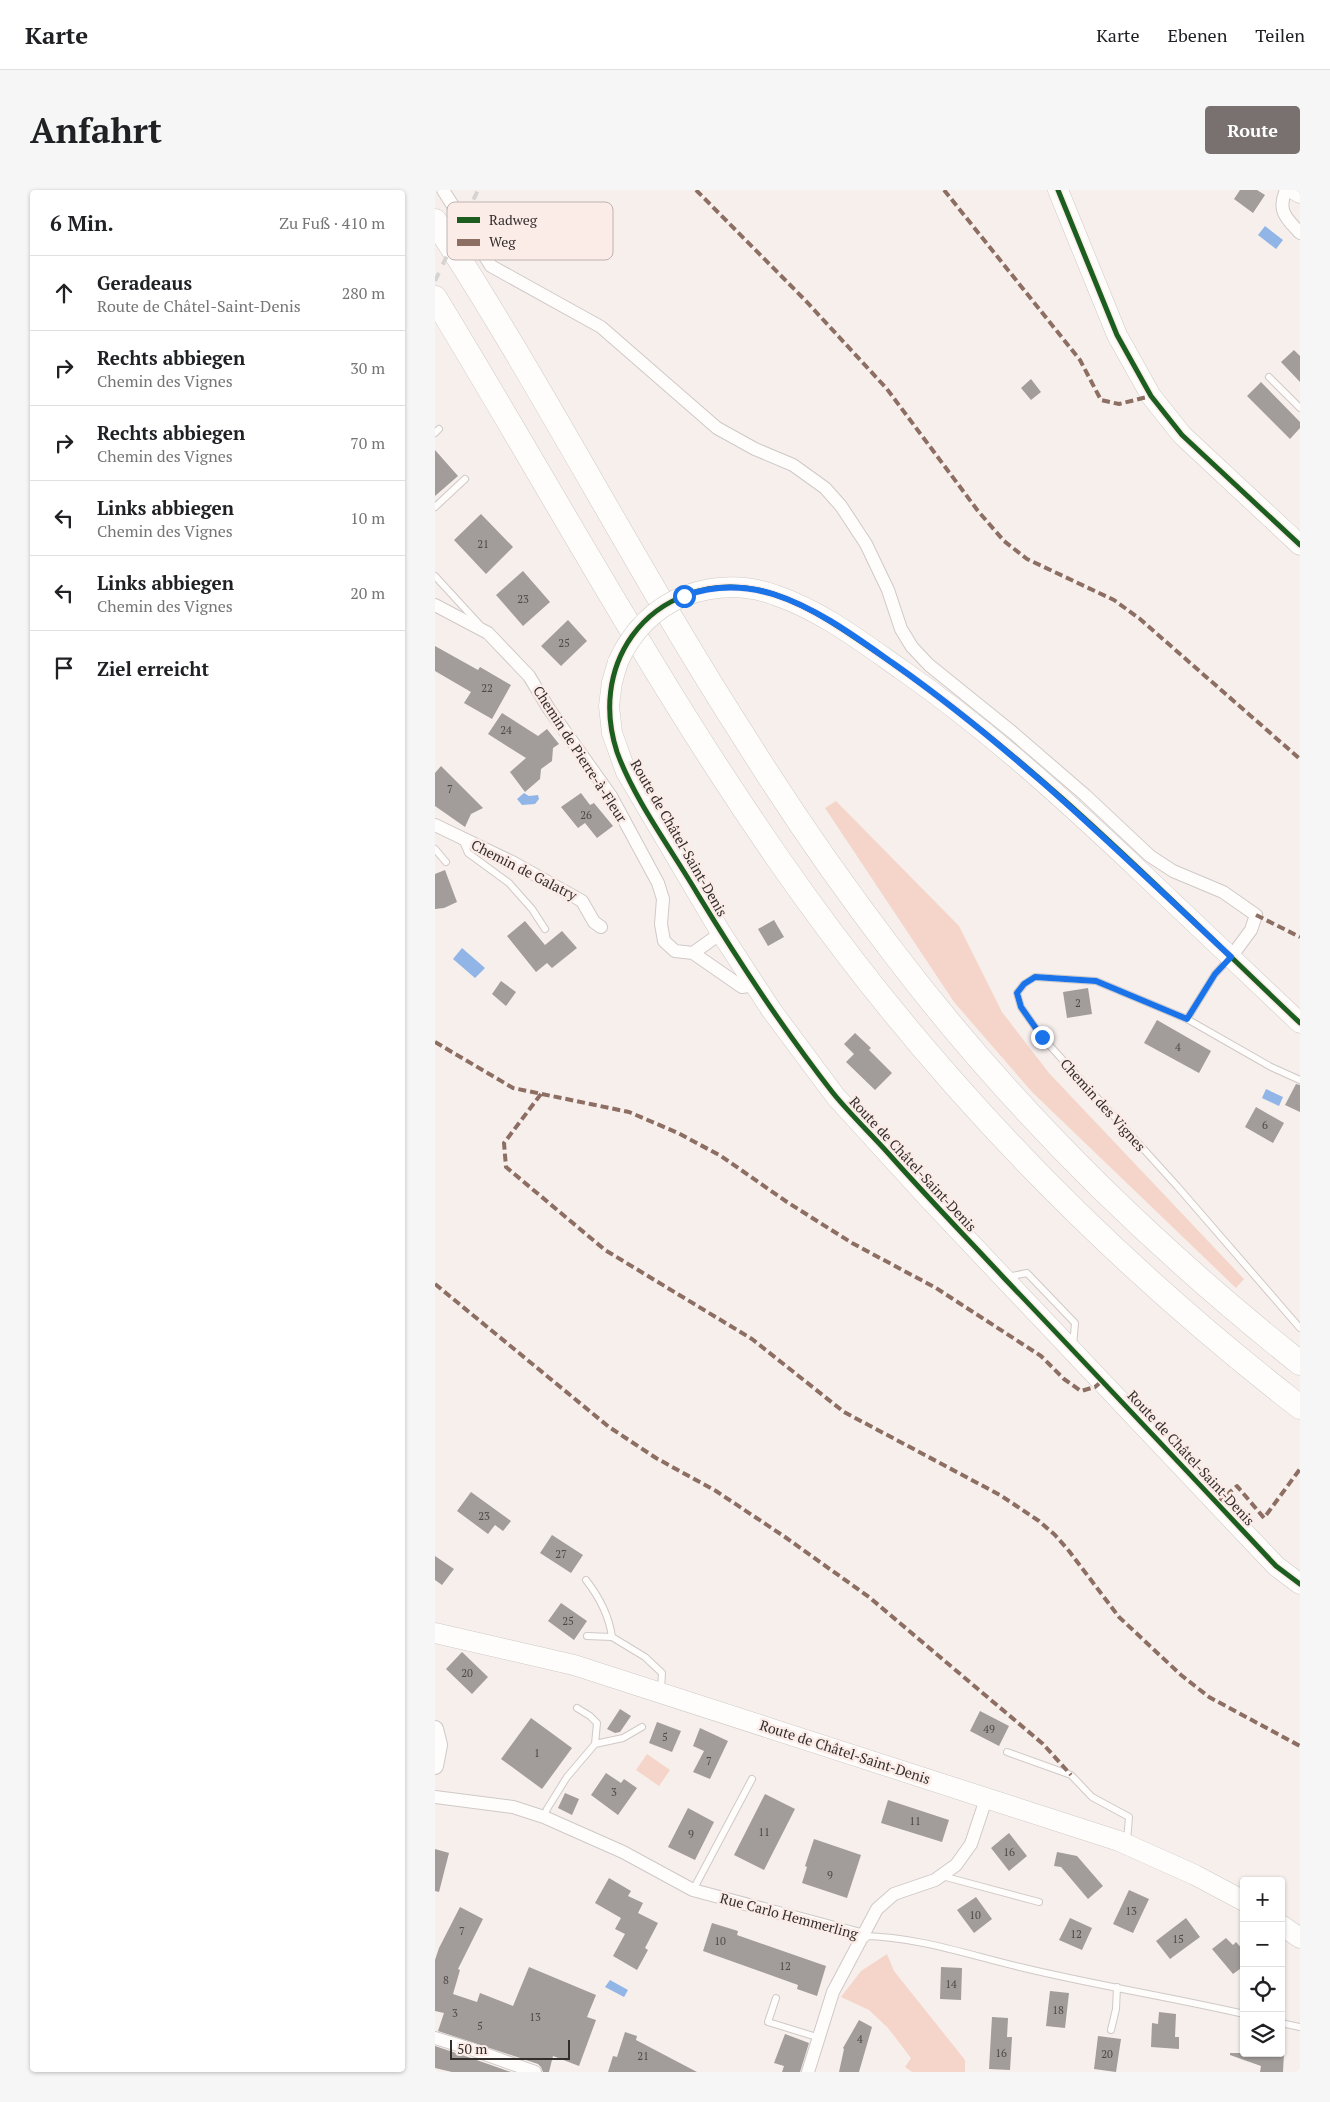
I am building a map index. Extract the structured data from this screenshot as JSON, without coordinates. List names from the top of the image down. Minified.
{"streets":{"main road":["Route de Châtel-Saint-Denis"],"street":["Chemin de Pierre-à-Fleur","Chemin de Galatry","Rue Carlo Hemmerling"],"lane":["Chemin des Vignes"]},"crossings":[["Chemin de Pierre-à-Fleur","Route de Châtel-Saint-Denis"]],"house_numbers":["21","23","25","22","24","7","26","2","4","6","23","27","25","20","49","5","1","7","3","11","11","9","16","9","13","10","7","12","15","10","12","8","14","18","3","13","5","4","16","20","21"],"legend":["Radweg","Weg"],"scale_bar":"50 m","page":{"header":"Karte","nav":["Karte","Ebenen","Teilen"],"buttons":"Route","title":"Anfahrt","heading":["6 Min.","Zu Fuß · 410 m"],"list":[["Geradeaus","Route de Châtel-Saint-Denis","280 m"],["Rechts abbiegen","Chemin des Vignes","30 m"],["Rechts abbiegen","Chemin des Vignes","70 m"],["Links abbiegen","Chemin des Vignes","10 m"],["Links abbiegen","Chemin des Vignes","20 m"],"Ziel erreicht"],"map_buttons":["+","−"],"scale":"50 m"}}
